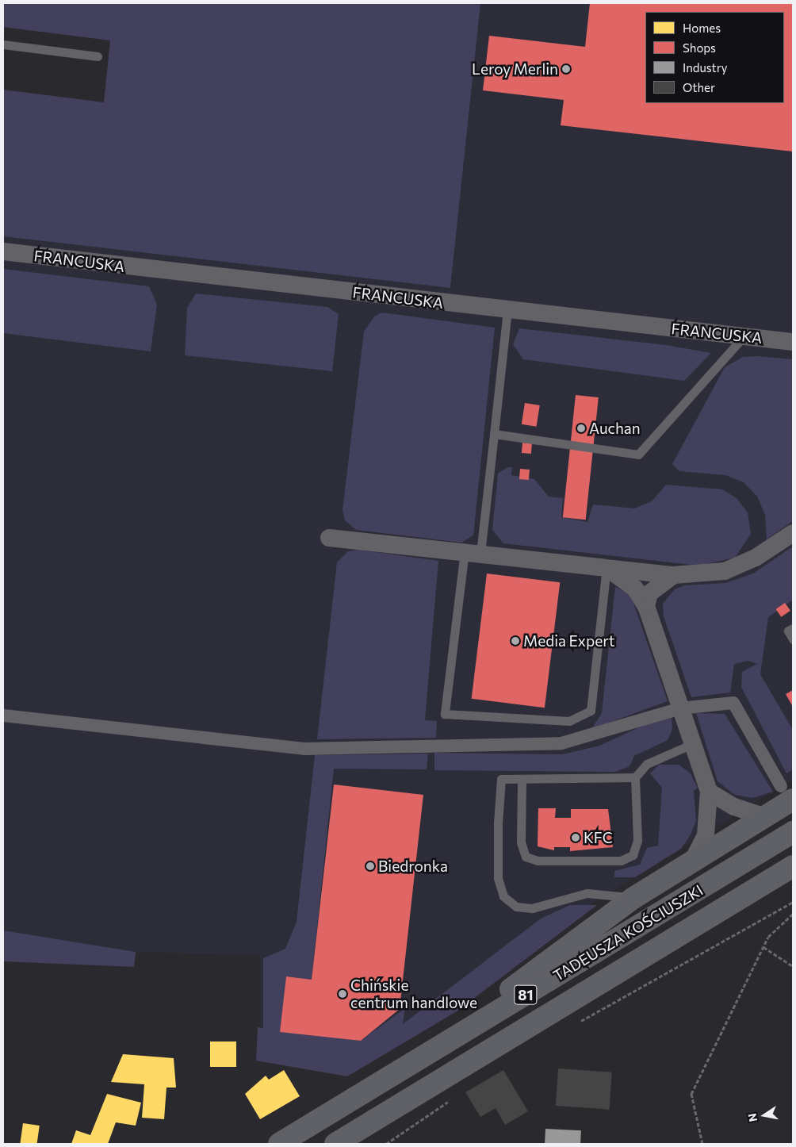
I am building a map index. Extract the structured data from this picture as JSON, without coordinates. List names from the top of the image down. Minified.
{"streets":{"main road":["TADEUSZA KOŚCIUSZKI","81"],"street":["FRANCUSKA"]},"places":["Leroy Merlin","Auchan","Media Expert","KFC","Biedronka","Chińskie centrum handlowe"],"legend":["Homes","Shops","Industry","Other"],"north":"left"}
